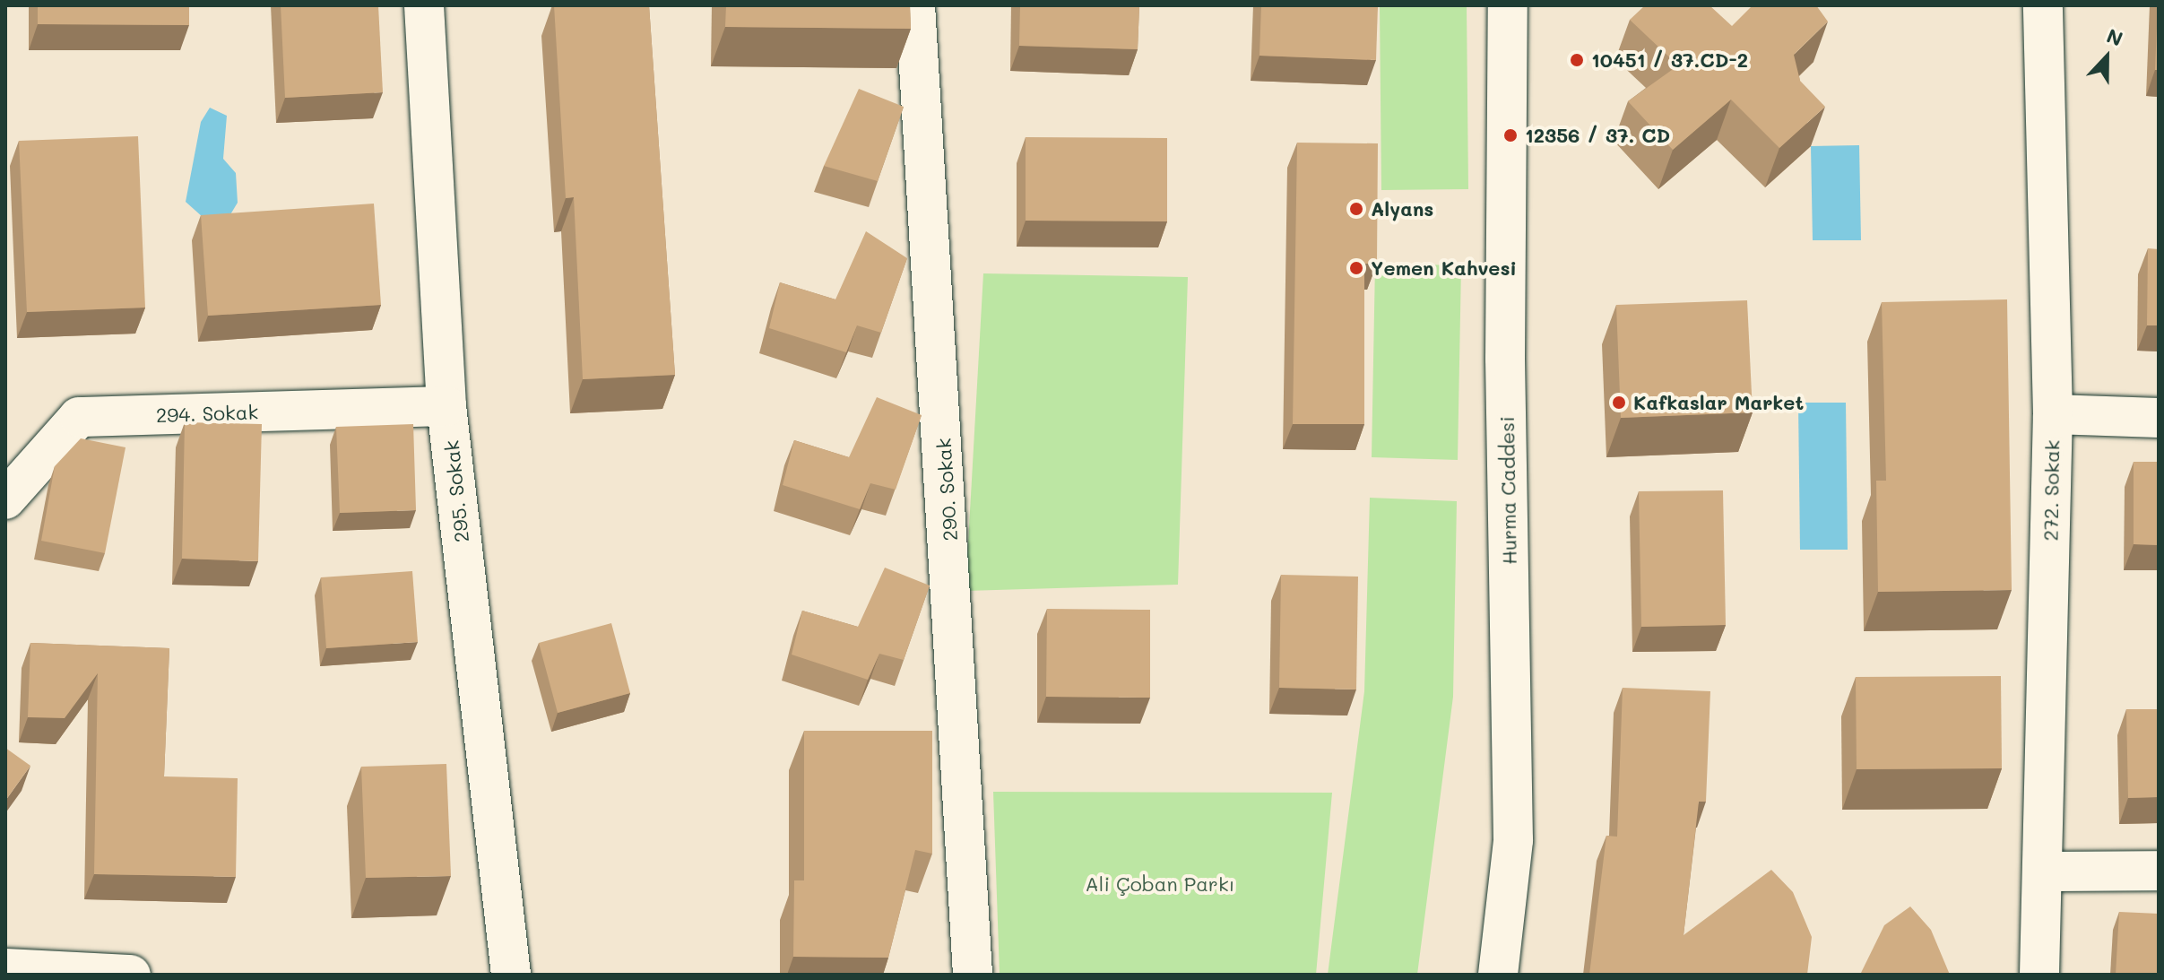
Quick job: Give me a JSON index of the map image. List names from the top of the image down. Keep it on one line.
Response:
{"streets":{"street":["294. Sokak","290. Sokak","Hurma Caddesi","272. Sokak","295. Sokak"]},"crossings":[["294. Sokak","295. Sokak"]],"parks":["Ali Çoban Parkı"],"places":["10451 / 37.CD-2","12356 / 37. CD","Alyans","Yemen Kahvesi","Kafkaslar Market"],"north":"top"}
